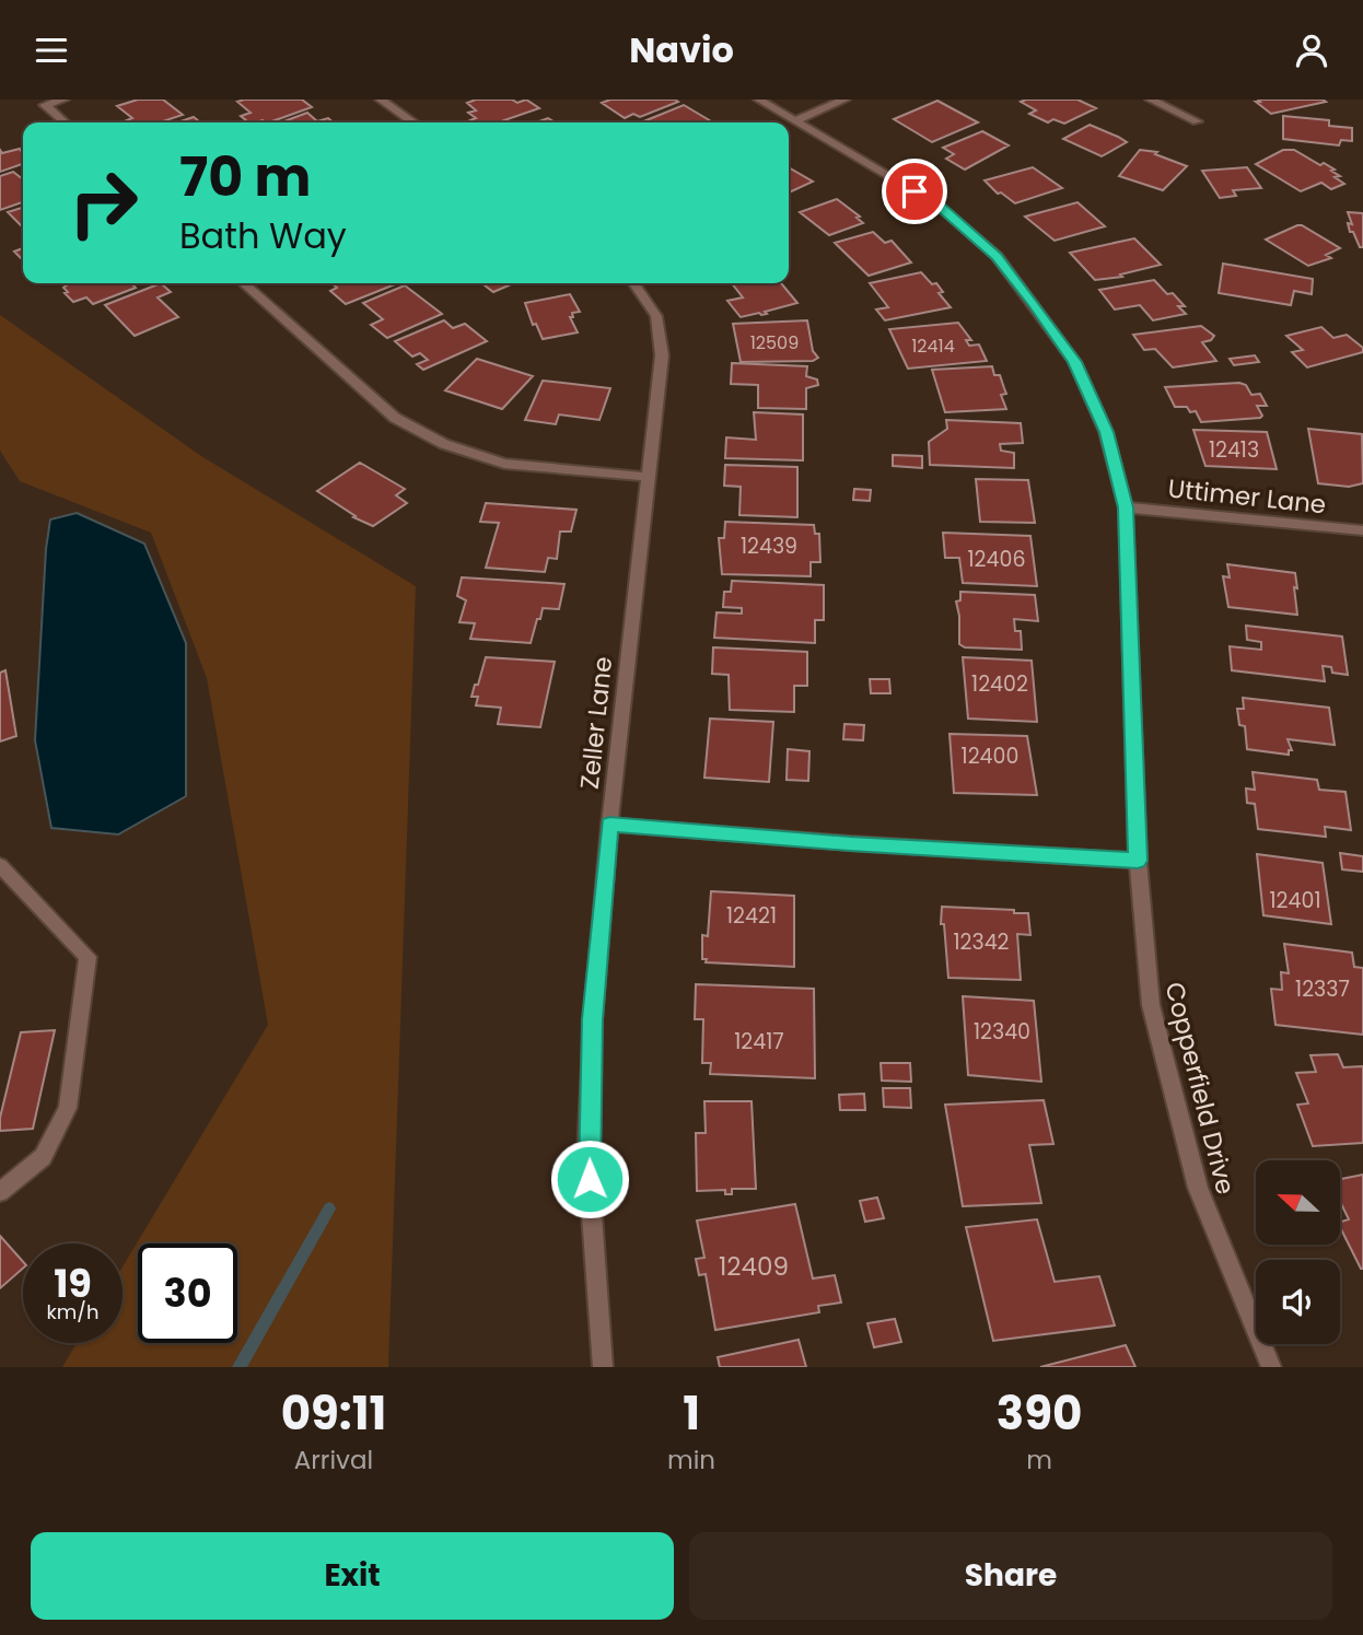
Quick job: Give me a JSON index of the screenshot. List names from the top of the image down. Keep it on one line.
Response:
{"streets":{"street":["Uttimer Lane","Zeller Lane","Copperfield Drive"]},"crossings":[["Uttimer Lane","Copperfield Drive"]],"house_numbers":["12509","12414","12413","12439","12406","12402","12400","12401","12421","12342","12337","12340","12417","12409"],"north":"left","page":{"header":"Navio","turn":["70 m","Bath Way"],"speed":"19 km/h","limit":"30","eta":["09:11","Arrival","1","min","390","m"],"buttons":["Exit","Share"]}}
